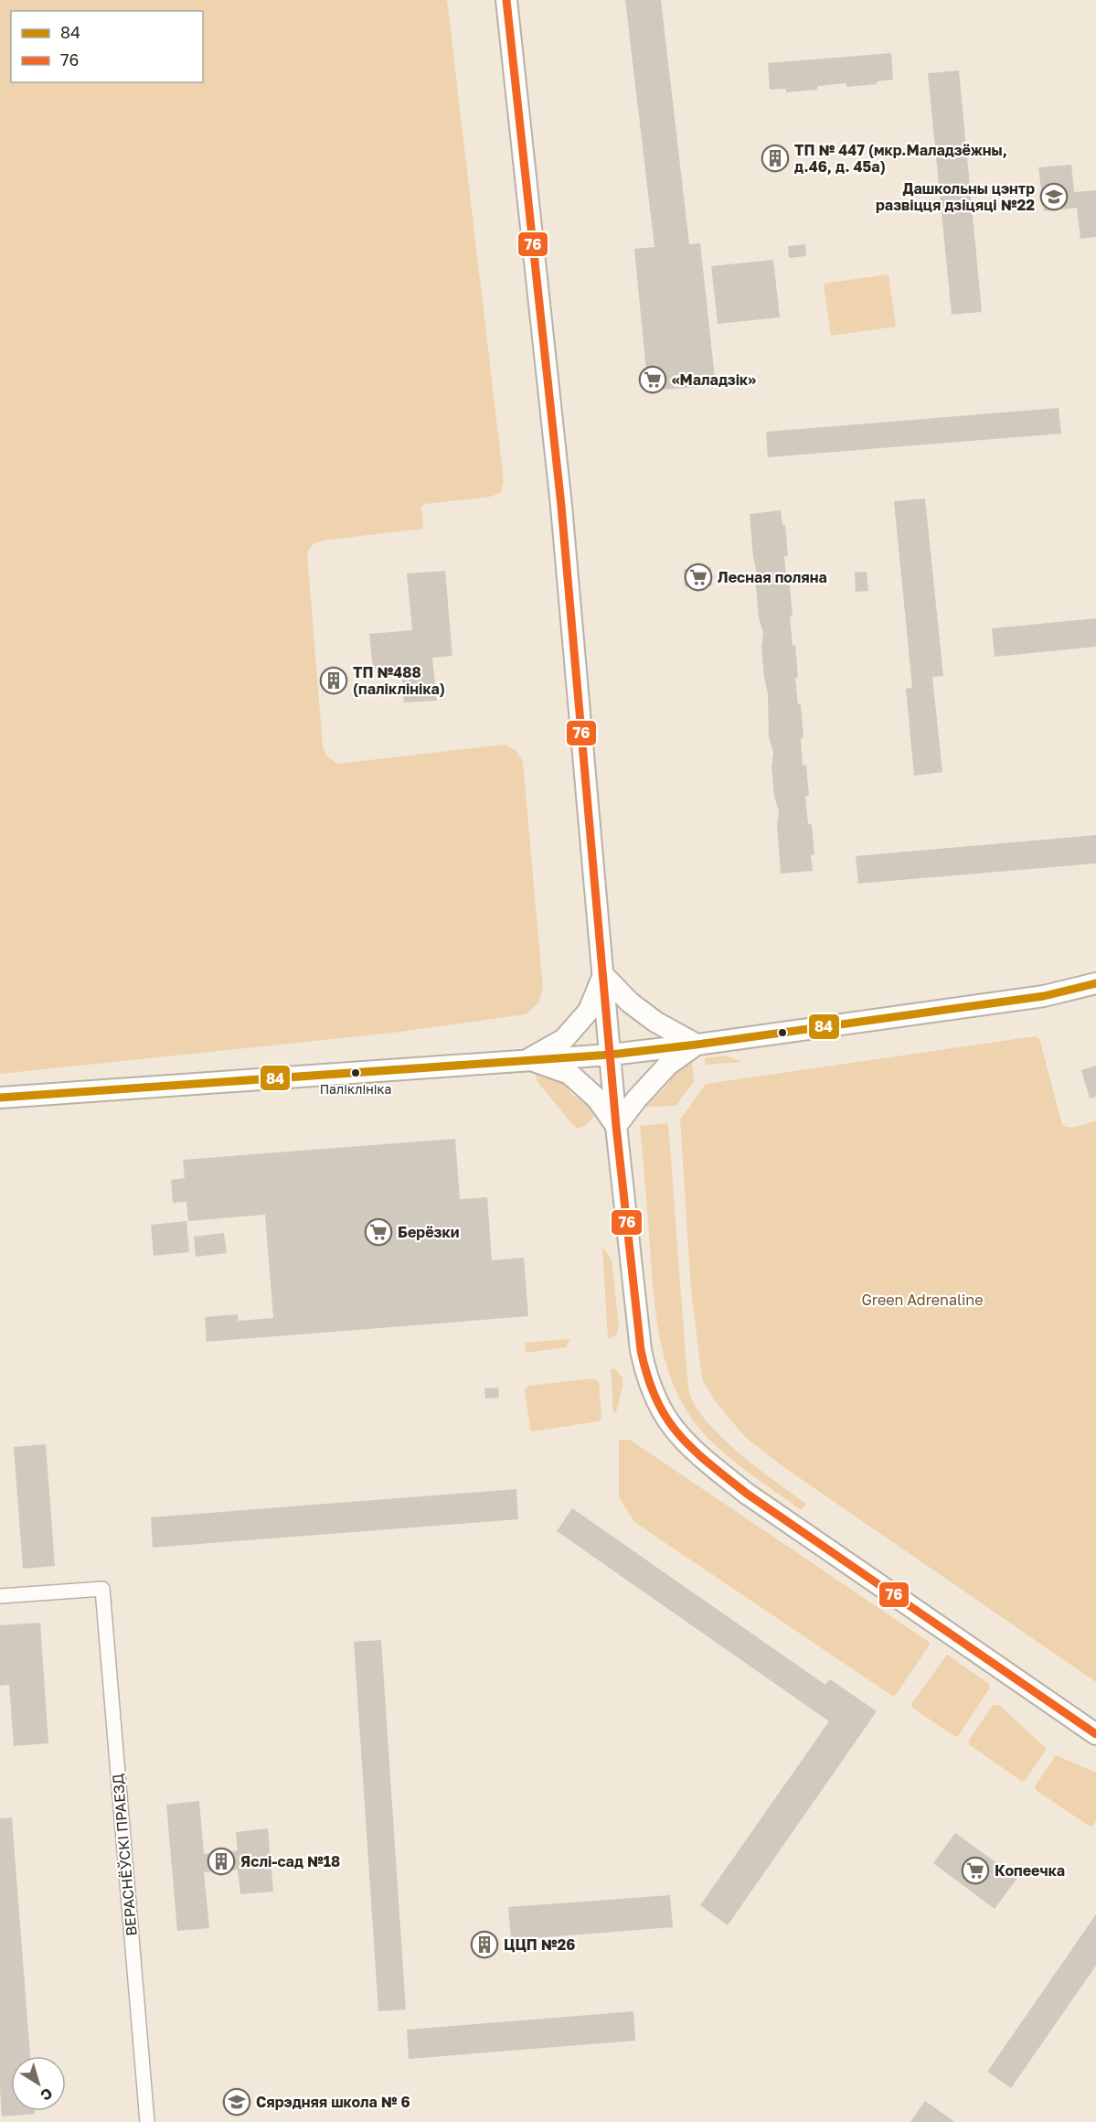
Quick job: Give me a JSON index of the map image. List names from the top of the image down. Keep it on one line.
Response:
{"streets":{"street":["ВЕРАСНЁЎСКІ ПРАЕЗД"]},"parks":["Green Adrenaline"],"places":{"building":["ТП № 447 (мкр.Маладзёжны, д.46, д. 45а)","ТП №488 (паліклініка)","Яслі-сад №18","ЦЦП №26"],"school or university":["Дашкольны цэнтр развіцця дзіцяці №22","Сярэдняя школа № 6"],"supermarket":["«Маладзік»","Лесная поляна","Берёзки","Копеечка"],"other":["Паліклініка"]},"lines":["transit line 76","transit line 84"],"legend":["84","76"],"north":"bottom right"}
